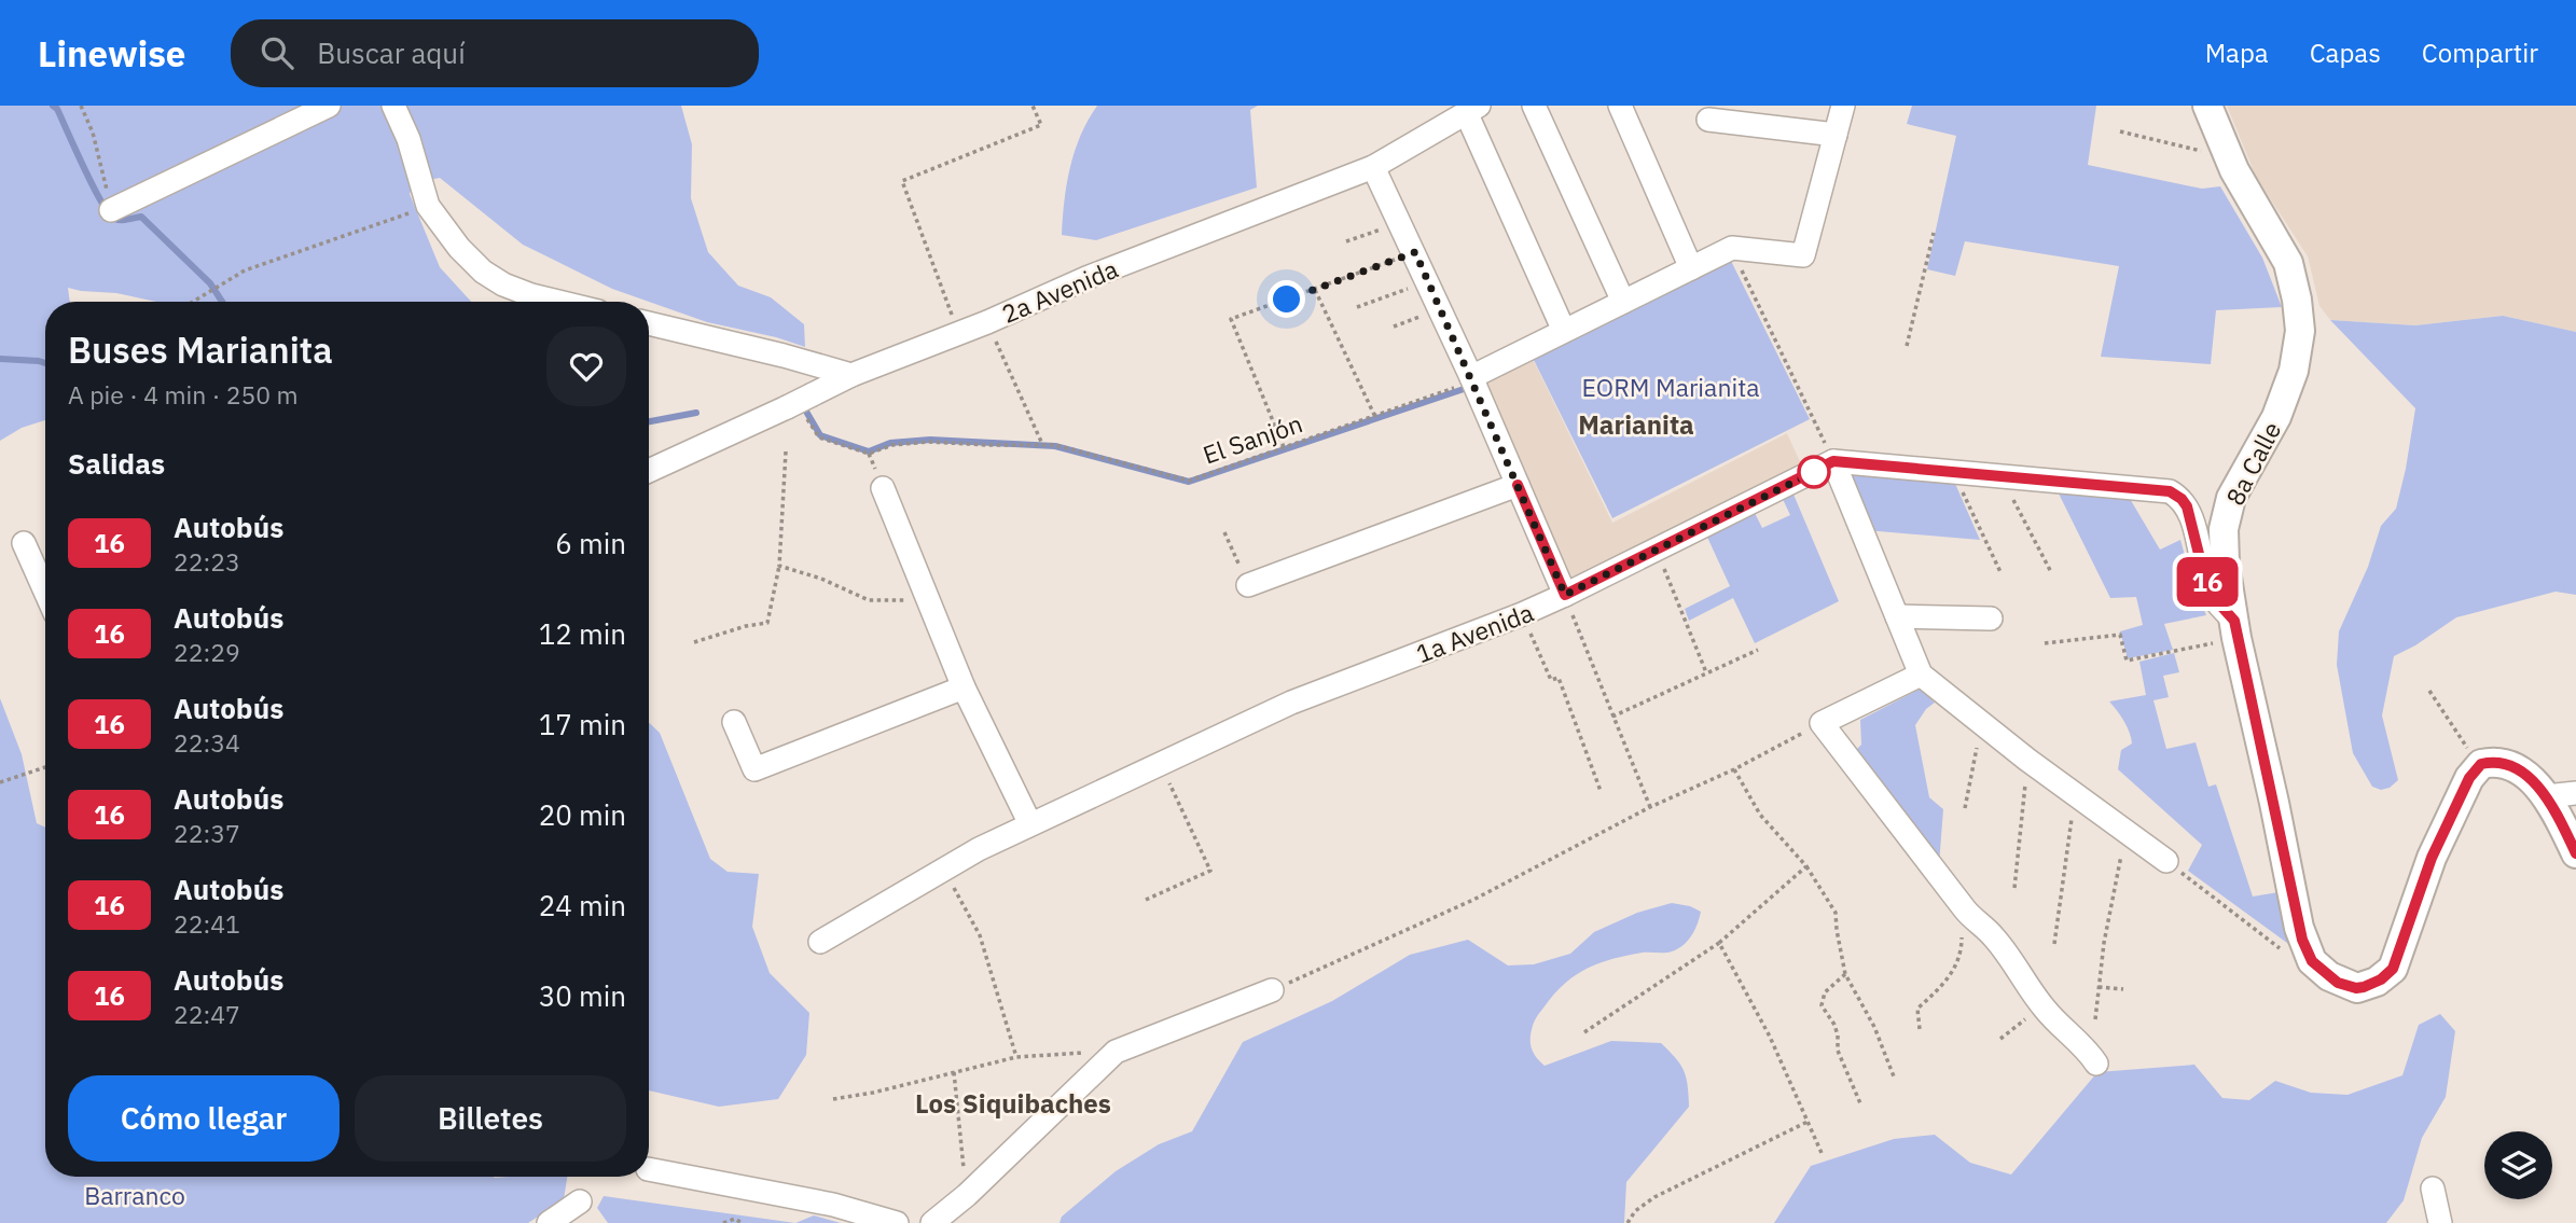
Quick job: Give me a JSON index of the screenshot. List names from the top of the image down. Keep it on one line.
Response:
{"streets":{"main road":["8a Calle"],"street":["2a Avenida","1a Avenida"],"path":["El Sanjón"]},"crossings":[["2a Avenida","El Sanjón"]],"districts":["Marianita","Los Siquibaches"],"parks":["EORM Marianita","Barranco"],"lines":["bus line 16"],"page":{"header":"Linewise","search":"Buscar aquí","nav":["Mapa","Capas","Compartir"],"on_map":"16","heading":[["Buses Marianita","A pie · 4 min · 250 m"],"Salidas"],"list":[{"mark":"16","name":"Autobús","note":"22:23","value":"6 min"},{"mark":"16","name":"Autobús","note":"22:29","value":"12 min"},{"mark":"16","name":"Autobús","note":"22:34","value":"17 min"},{"mark":"16","name":"Autobús","note":"22:37","value":"20 min"},{"mark":"16","name":"Autobús","note":"22:41","value":"24 min"},{"mark":"16","name":"Autobús","note":"22:47","value":"30 min"}],"buttons":["Cómo llegar","Billetes"]}}
